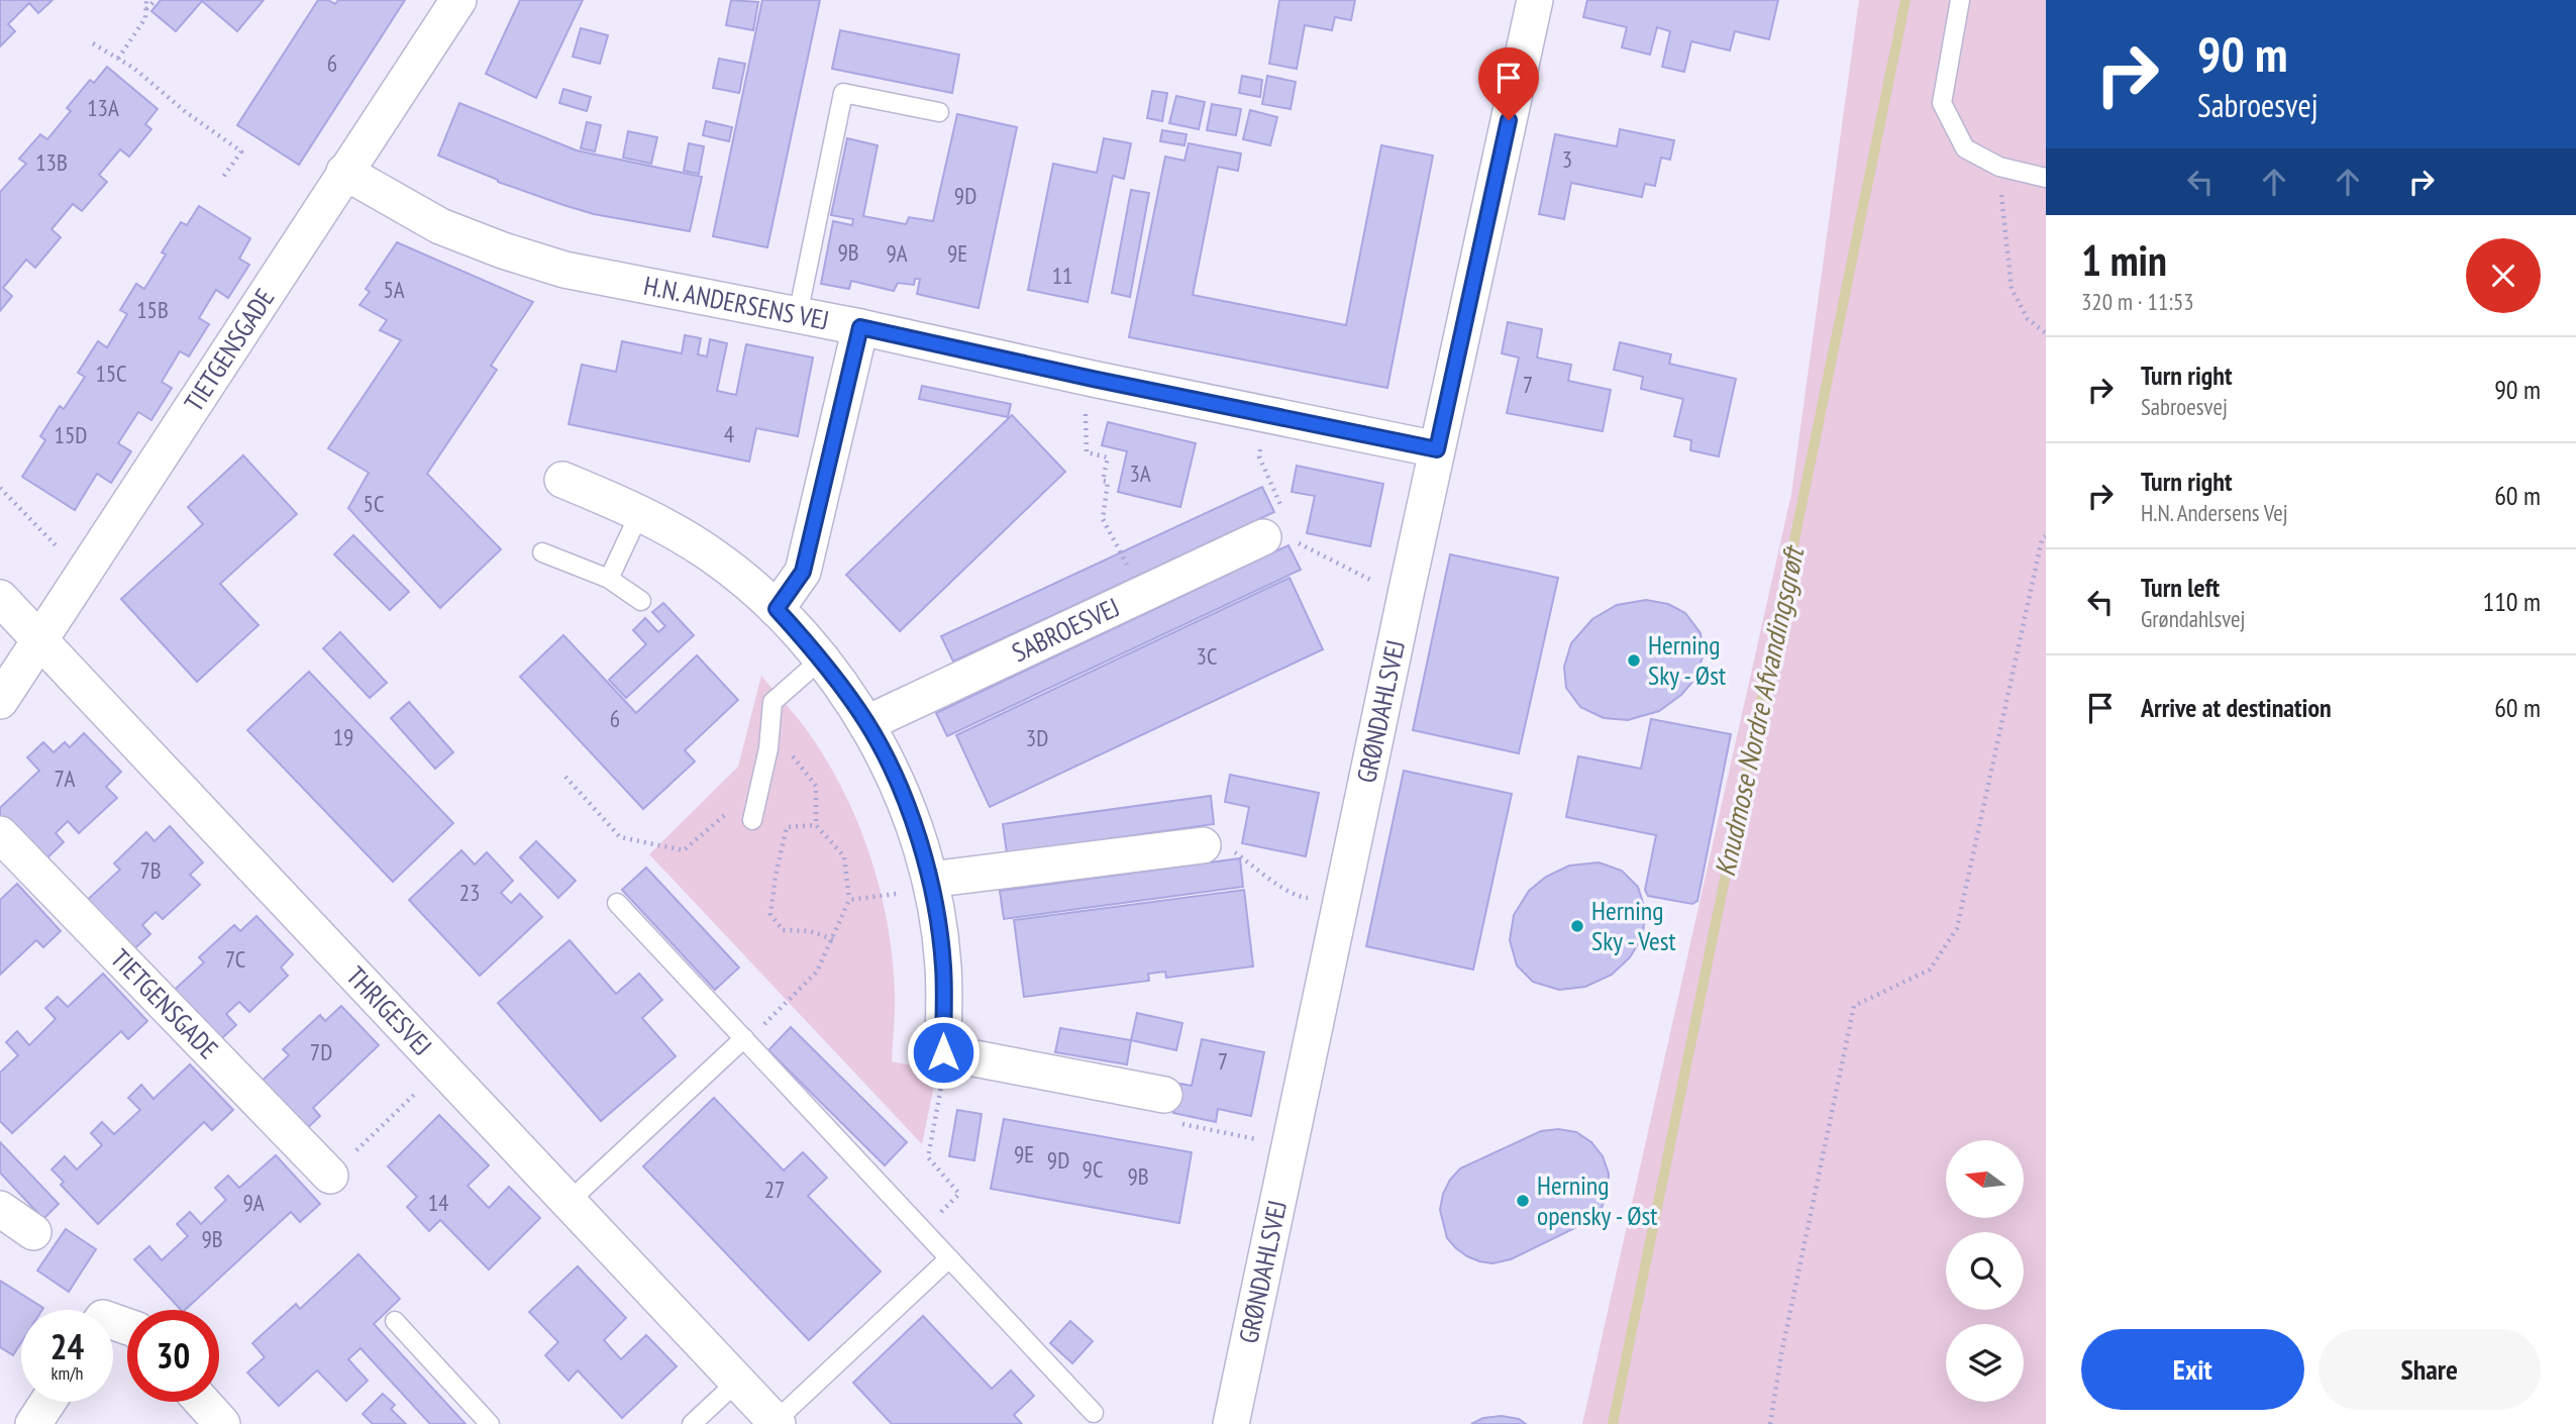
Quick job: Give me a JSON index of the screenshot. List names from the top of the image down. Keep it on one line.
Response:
{"streets":{"street":["H.N. ANDERSENS VEJ","TIETGENSGADE","SABROESVEJ","GRØNDAHLSVEJ","THRIGESVEJ"]},"crossings":[["H.N. ANDERSENS VEJ","TIETGENSGADE"],["H.N. ANDERSENS VEJ","GRØNDAHLSVEJ"],["TIETGENSGADE","THRIGESVEJ"]],"water":["Knudmose Nordre Afvandingsgrøft"],"places":["Herning Sky - Øst","Herning Sky - Vest","Herning opensky - Øst"],"house_numbers":["6","13A","3","13B","9D","9B","9A","9E","11","5A","15B","15C","7","4","15D","3A","5C","3C","6","19","3D","7A","7B","23","7C","7D","7","9E","9D","9C","9B","27","9A","14","9B"],"north":"left","page":{"turn":["90 m","Sabroesvej"],"heading":["1 min","320 m · 11:53"],"list":[{"name":"Turn right","note":"Sabroesvej","value":"90 m"},{"name":"Turn right","note":"H.N. Andersens Vej","value":"60 m"},{"name":"Turn left","note":"Grøndahlsvej","value":"110 m"},{"name":"Arrive at destination","value":"60 m"}],"speed":"24 km/h","limit":"30","buttons":["Exit","Share"]}}
